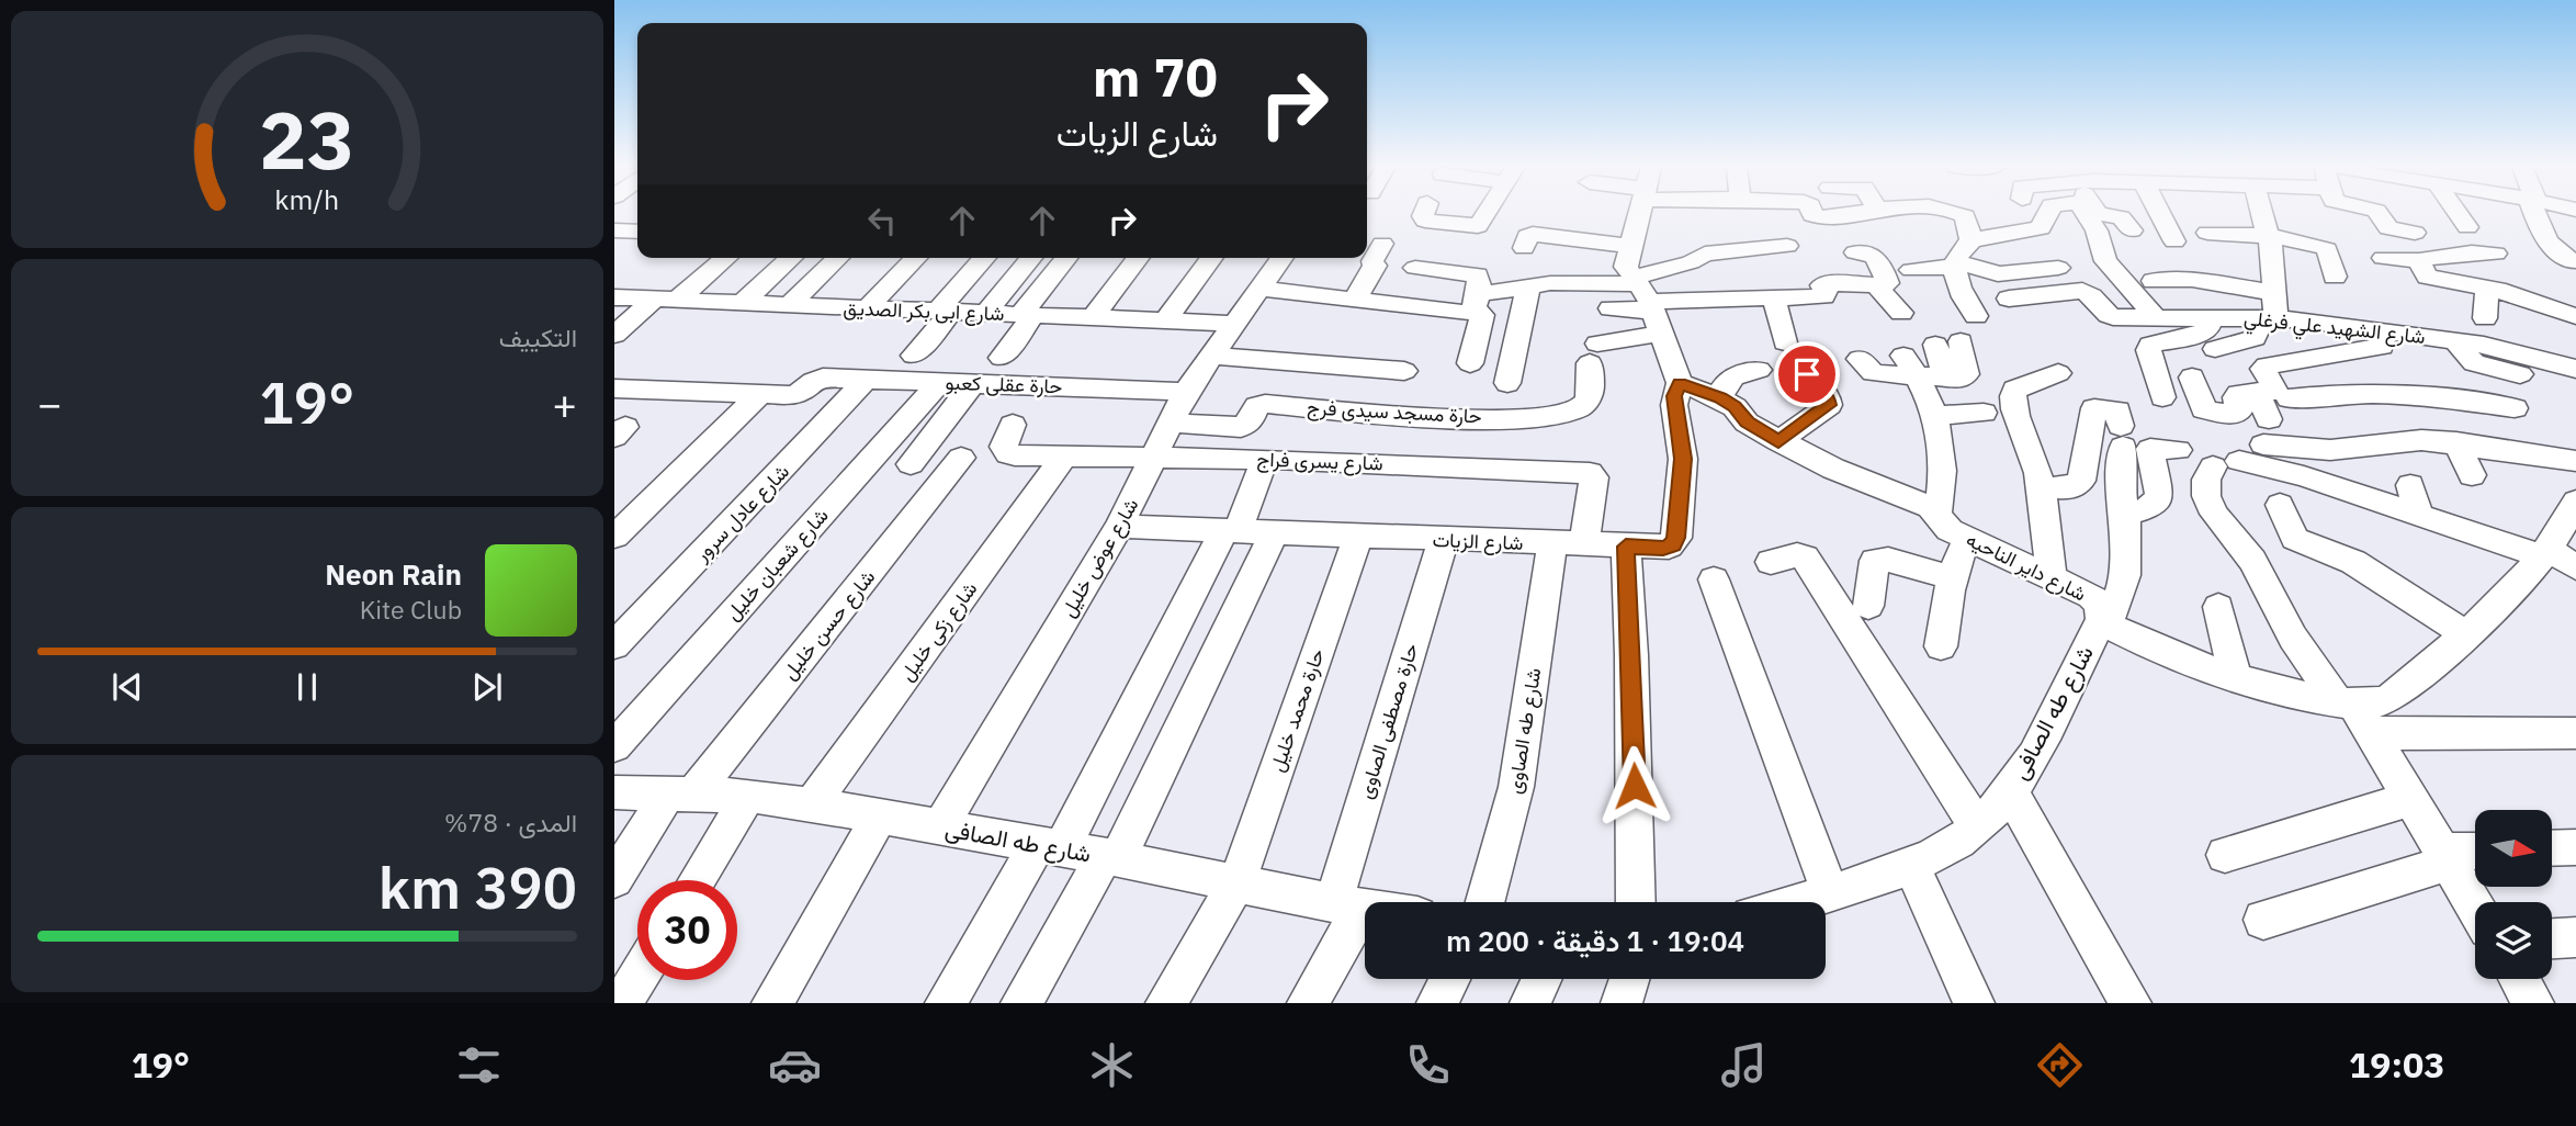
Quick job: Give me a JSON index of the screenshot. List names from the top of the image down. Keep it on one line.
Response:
{"streets":{"street":["شارع ابى بكر الصديق","شارع الشهيد علي فرغلي","حارة عقلى كعبو","حارة مسجد سيدى فرج","شارع يسرى فراج","شارع عادل سرور","شارع الزيات","شارع عوض خليل","شارع شعبان خليل","شارع داير الناحيه","شارع حسن خليل","شارع زكى خليل","حارة محمد خليل","شارع طه الصافى","حارة مصطفى الصاوى","شارع طه الصاوى"]},"crossings":[["شارع ابى بكر الصديق","شارع عوض خليل"],["حارة عقلى كعبو","شارع عادل سرور"],["حارة عقلى كعبو","شارع عوض خليل"],["حارة عقلى كعبو","شارع شعبان خليل"],["حارة مسجد سيدى فرج","شارع عوض خليل"],["شارع يسرى فراج","شارع الزيات"],["شارع يسرى فراج","شارع عوض خليل"],["شارع يسرى فراج","شارع زكى خليل"],["شارع يسرى فراج","شارع طه الصاوى"],["شارع الزيات","شارع عوض خليل"],["شارع الزيات","شارع داير الناحيه"],["شارع الزيات","حارة محمد خليل"],["شارع الزيات","حارة مصطفى الصاوى"],["شارع الزيات","شارع طه الصاوى"],["شارع عوض خليل","شارع طه الصافى"],["شارع داير الناحيه","شارع طه الصافى"],["شارع حسن خليل","شارع طه الصافى"],["شارع زكى خليل","شارع طه الصافى"],["حارة محمد خليل","شارع طه الصافى"],["شارع طه الصافى","حارة مصطفى الصاوى"]],"north":"right","page":{"turn":["70 m","شارع الزيات"],"tile":["التكييف",["المدى · 78%","390 km"]],"heat":["−","19°","+"],"song":["Neon Rain","Kite Club"],"limit":"30","trip":"19:04 · 1 دقيقة · 200 m","tabs":["19:03","19°"],"gauge":["23","km/h"]}}
